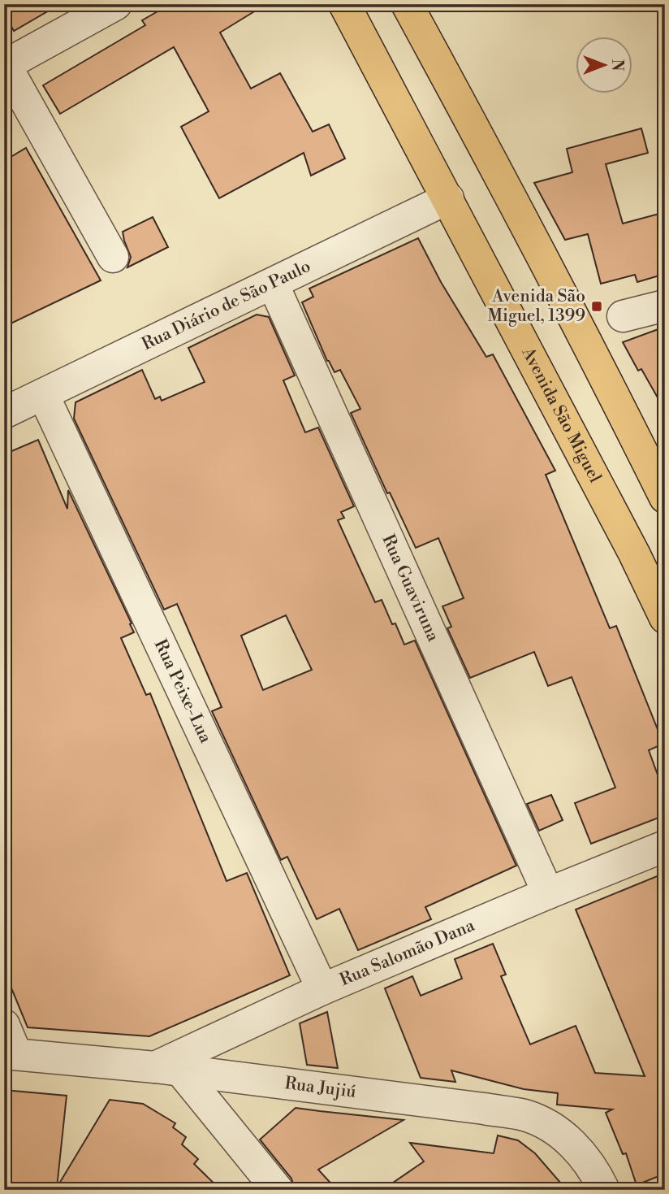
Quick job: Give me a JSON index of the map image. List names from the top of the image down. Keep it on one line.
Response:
{"streets":{"main road":["Avenida São Miguel"],"street":["Rua Diário de São Paulo","Rua Guaviruna","Rua Peixe-Lua","Rua Salomão Dana","Rua Jujiú"]},"crossings":[["Rua Diário de São Paulo","Avenida São Miguel"],["Rua Diário de São Paulo","Rua Guaviruna"],["Rua Diário de São Paulo","Rua Peixe-Lua"],["Rua Guaviruna","Rua Salomão Dana"],["Rua Peixe-Lua","Rua Salomão Dana"],["Rua Salomão Dana","Rua Jujiú"]],"places":{"transit":["Avenida São Miguel, 1399"]},"north":"right"}
